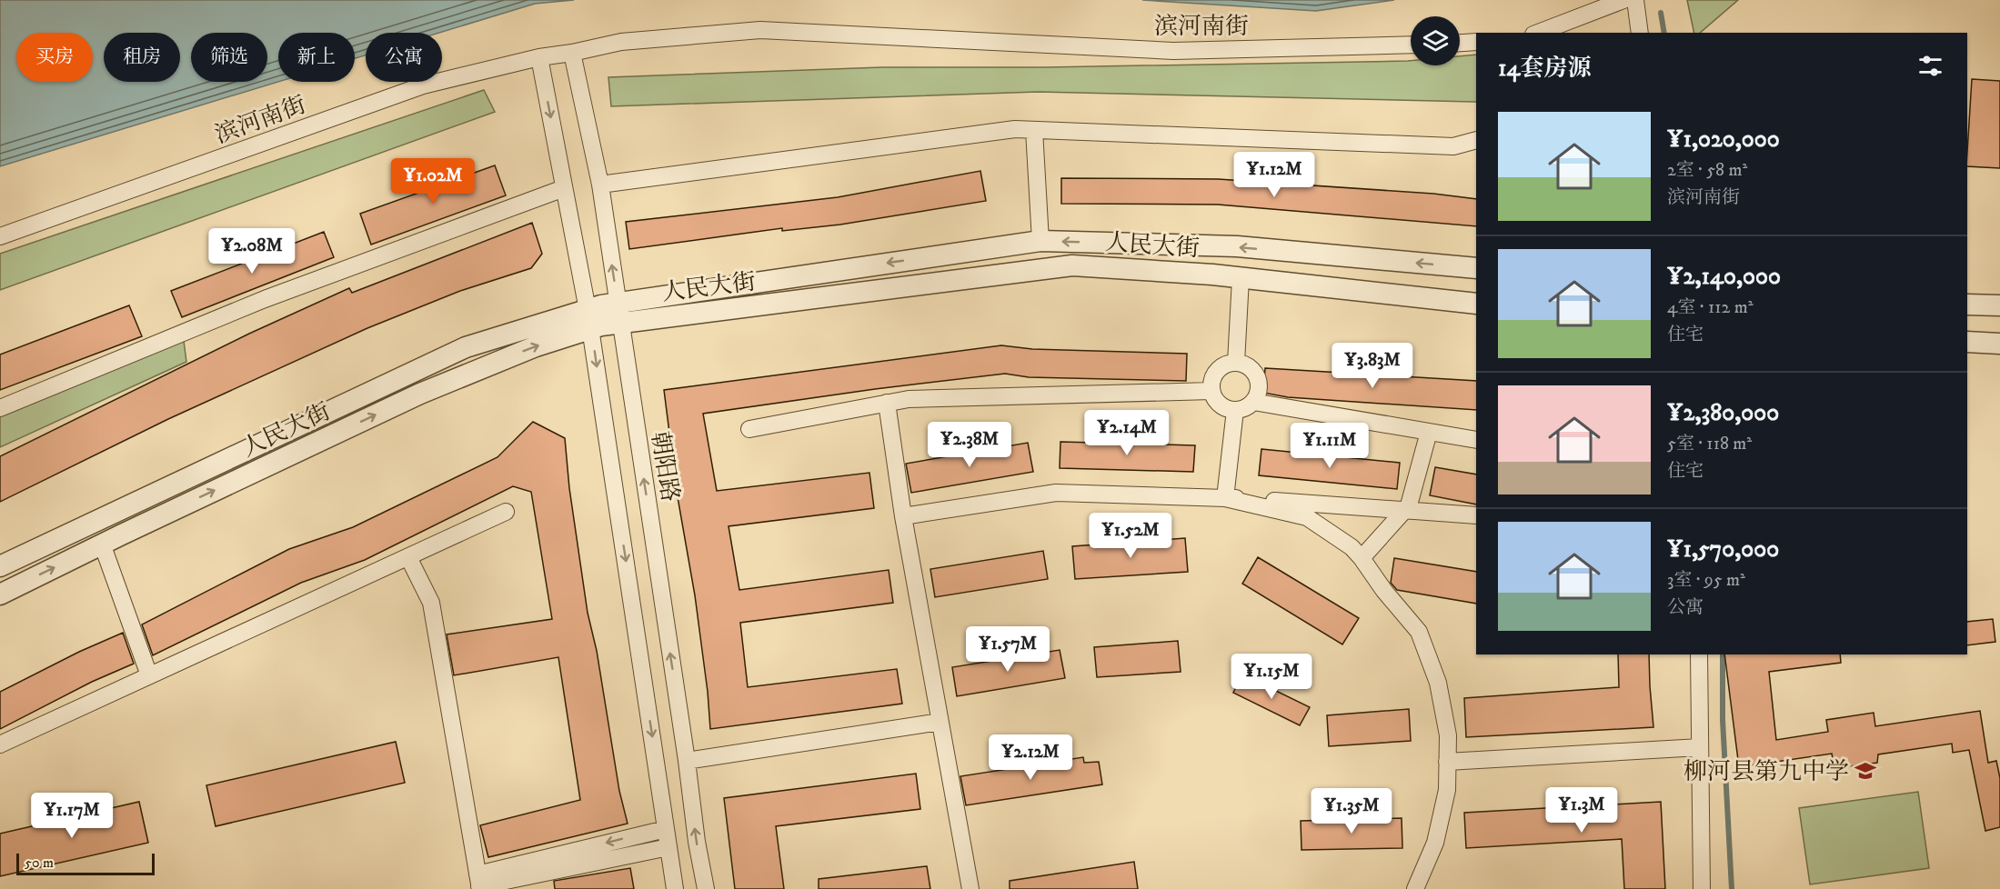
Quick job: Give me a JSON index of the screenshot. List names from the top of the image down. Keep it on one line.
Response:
{"streets":{"street":["滨河南街","人民大街","朝阳路"]},"crossings":[["滨河南街","朝阳路"],["人民大街","朝阳路"]],"places":{"school or university":["柳河县第九中学"]},"scale_bar":"50 m","page":{"chip":["买房","租房","筛选","新上","公寓"],"heading":"14套房源","list":[{"name":"¥1,020,000","note":"2室 · 58 m² · 滨河南街"},{"name":"¥2,140,000","note":"4室 · 112 m² · 住宅"},{"name":"¥2,380,000","note":"5室 · 118 m² · 住宅"},{"name":"¥1,570,000","note":"3室 · 95 m² · 公寓"}],"price":["¥1.12M","¥1.02M","¥2.08M","¥3.83M","¥2.14M","¥2.38M","¥1.11M","¥1.52M","¥1.57M","¥1.15M","¥2.12M","¥1.3M","¥1.35M","¥1.17M"],"scale":"50 m"}}
